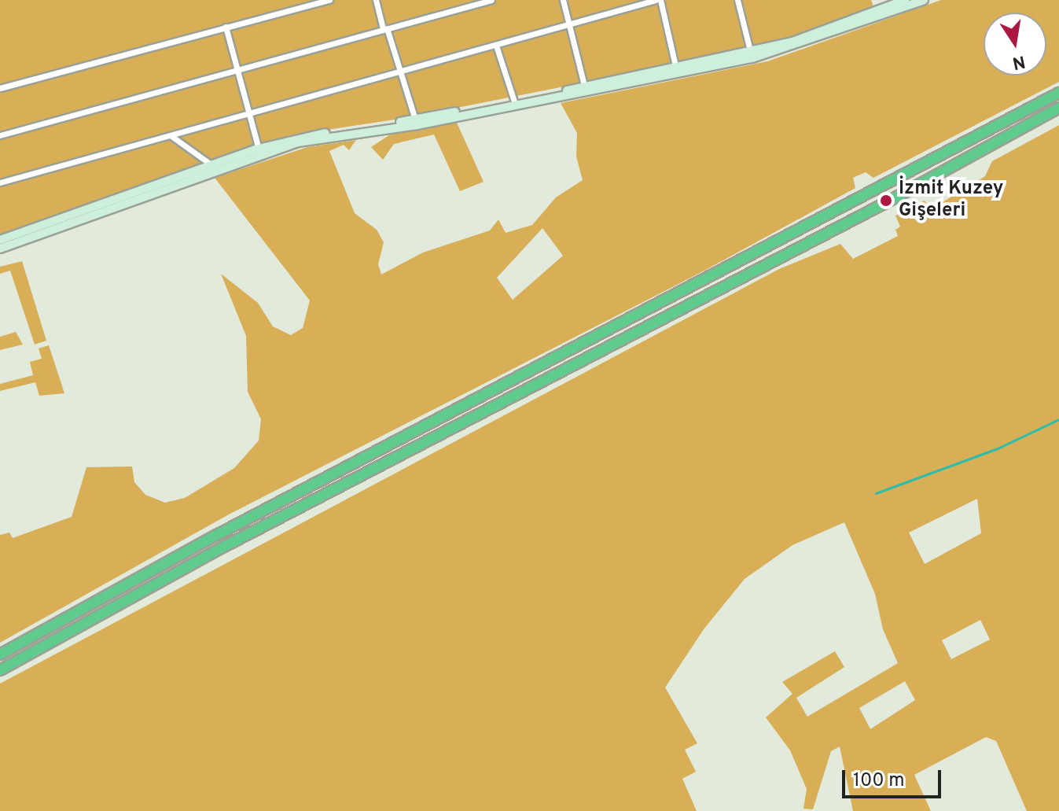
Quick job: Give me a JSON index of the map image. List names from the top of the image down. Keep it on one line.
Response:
{"places":["İzmit Kuzey Gişeleri"],"scale_bar":"100 m","north":"bottom"}
